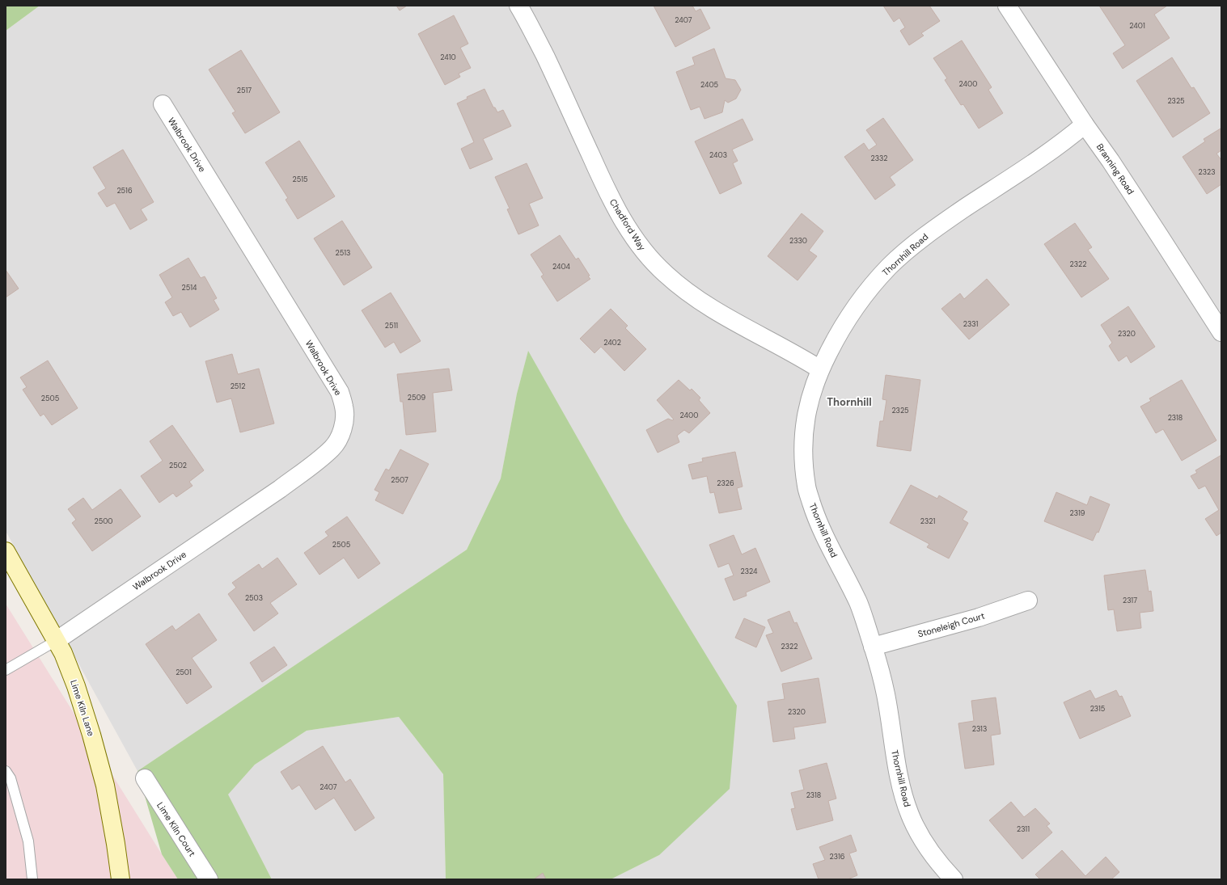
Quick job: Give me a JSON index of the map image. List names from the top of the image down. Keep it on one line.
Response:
{"streets":{"main road":["Lime Kiln Lane"],"street":["Walbrook Drive","Branning Road","Chadford Way","Thornhill Road","Stoneleigh Court","Lime Kiln Court"]},"crossings":[["Walbrook Drive","Lime Kiln Lane"],["Branning Road","Thornhill Road"],["Chadford Way","Thornhill Road"],["Thornhill Road","Stoneleigh Court"]],"districts":["Thornhill"],"house_numbers":["2407","2401","2410","2400","2405","2517","2325","2403","2332","2323","2515","2516","2330","2513","2322","2404","2514","2331","2511","2320","2402","2512","2509","2505","2325","2400","2318","2502","2507","2326","2319","2500","2321","2505","2324","2503","2317","2322","2501","2315","2320","2313","2407","2318","2311","2316"]}
